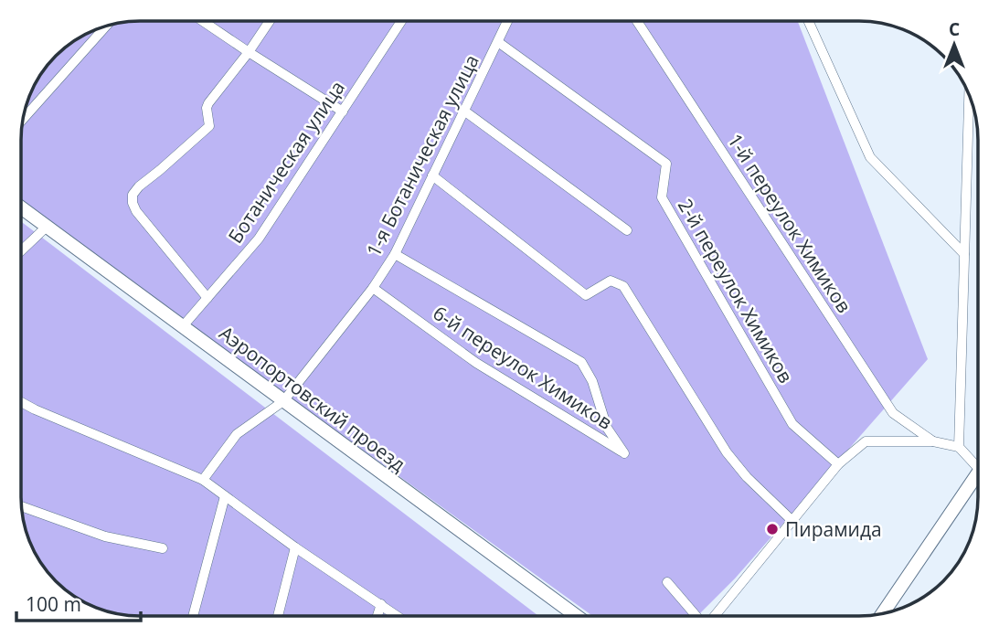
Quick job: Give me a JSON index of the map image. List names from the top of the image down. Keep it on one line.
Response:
{"streets":{"main road":["Аэропортовский проезд"],"street":["1-я Ботаническая улица","Ботаническая улица","1-й переулок Химиков","2-й переулок Химиков","6-й переулок Химиков"]},"crossings":[["1-я Ботаническая улица","2-й переулок Химиков"],["1-я Ботаническая улица","6-й переулок Химиков"],["1-я Ботаническая улица","Аэропортовский проезд"],["Ботаническая улица","Аэропортовский проезд"]],"places":["Пирамида"],"scale_bar":"100 m","north":"top"}
